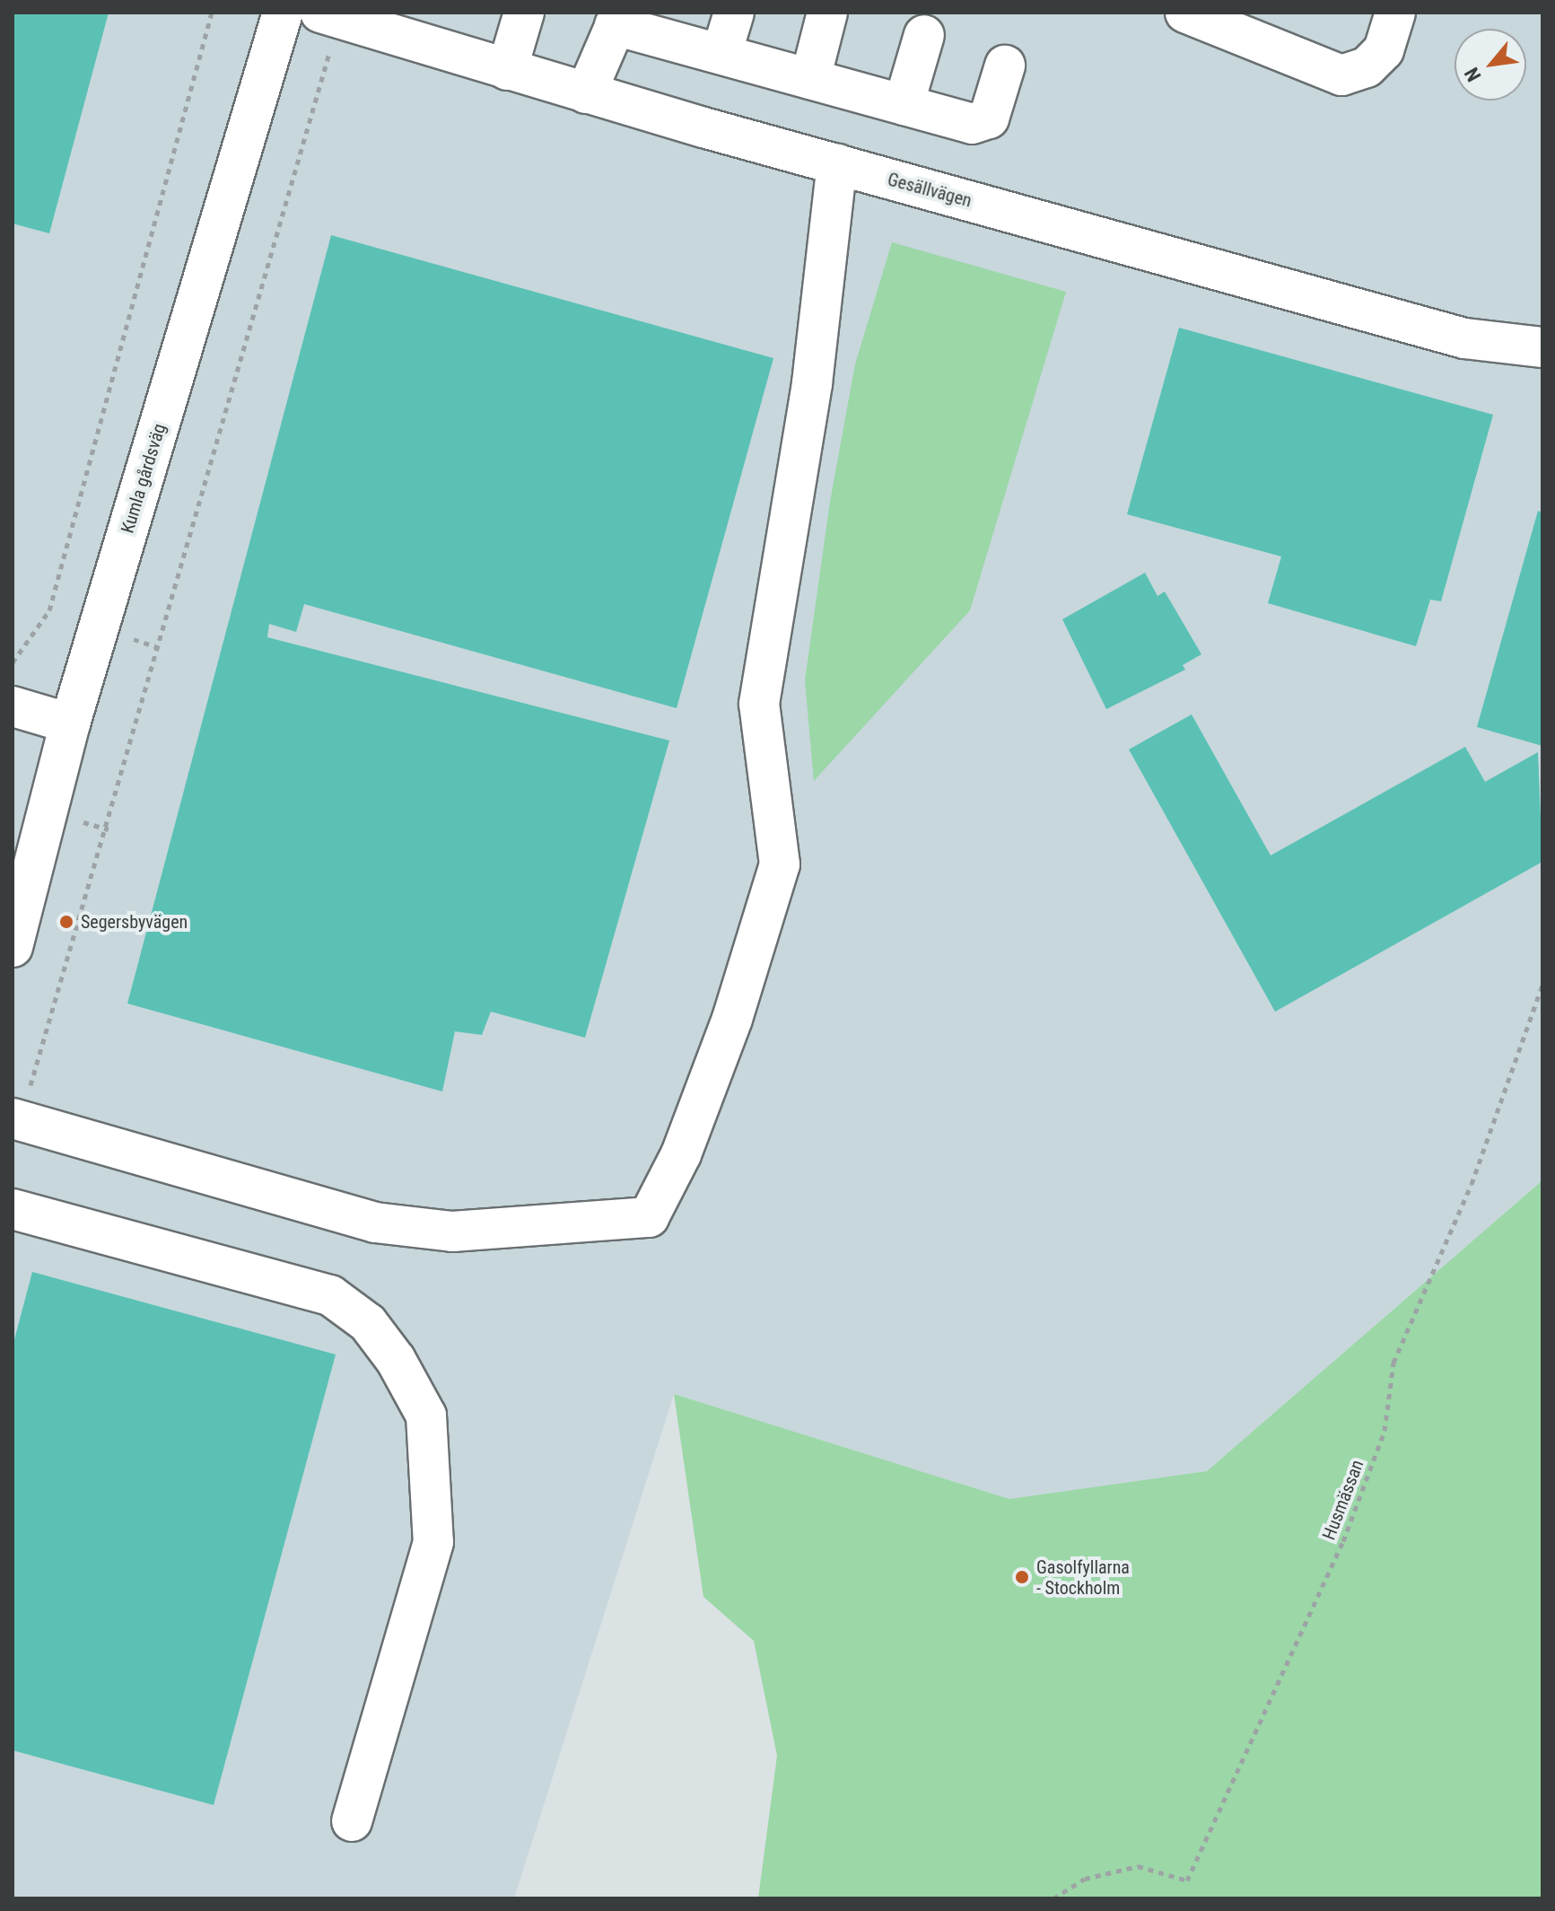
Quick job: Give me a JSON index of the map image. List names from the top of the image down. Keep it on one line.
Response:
{"streets":{"street":["Gesällvägen","Kumla gårdsväg"],"path":["Husmässan"]},"places":["Segersbyvägen","Gasolfyllarna - Stockholm"],"north":"bottom left"}
